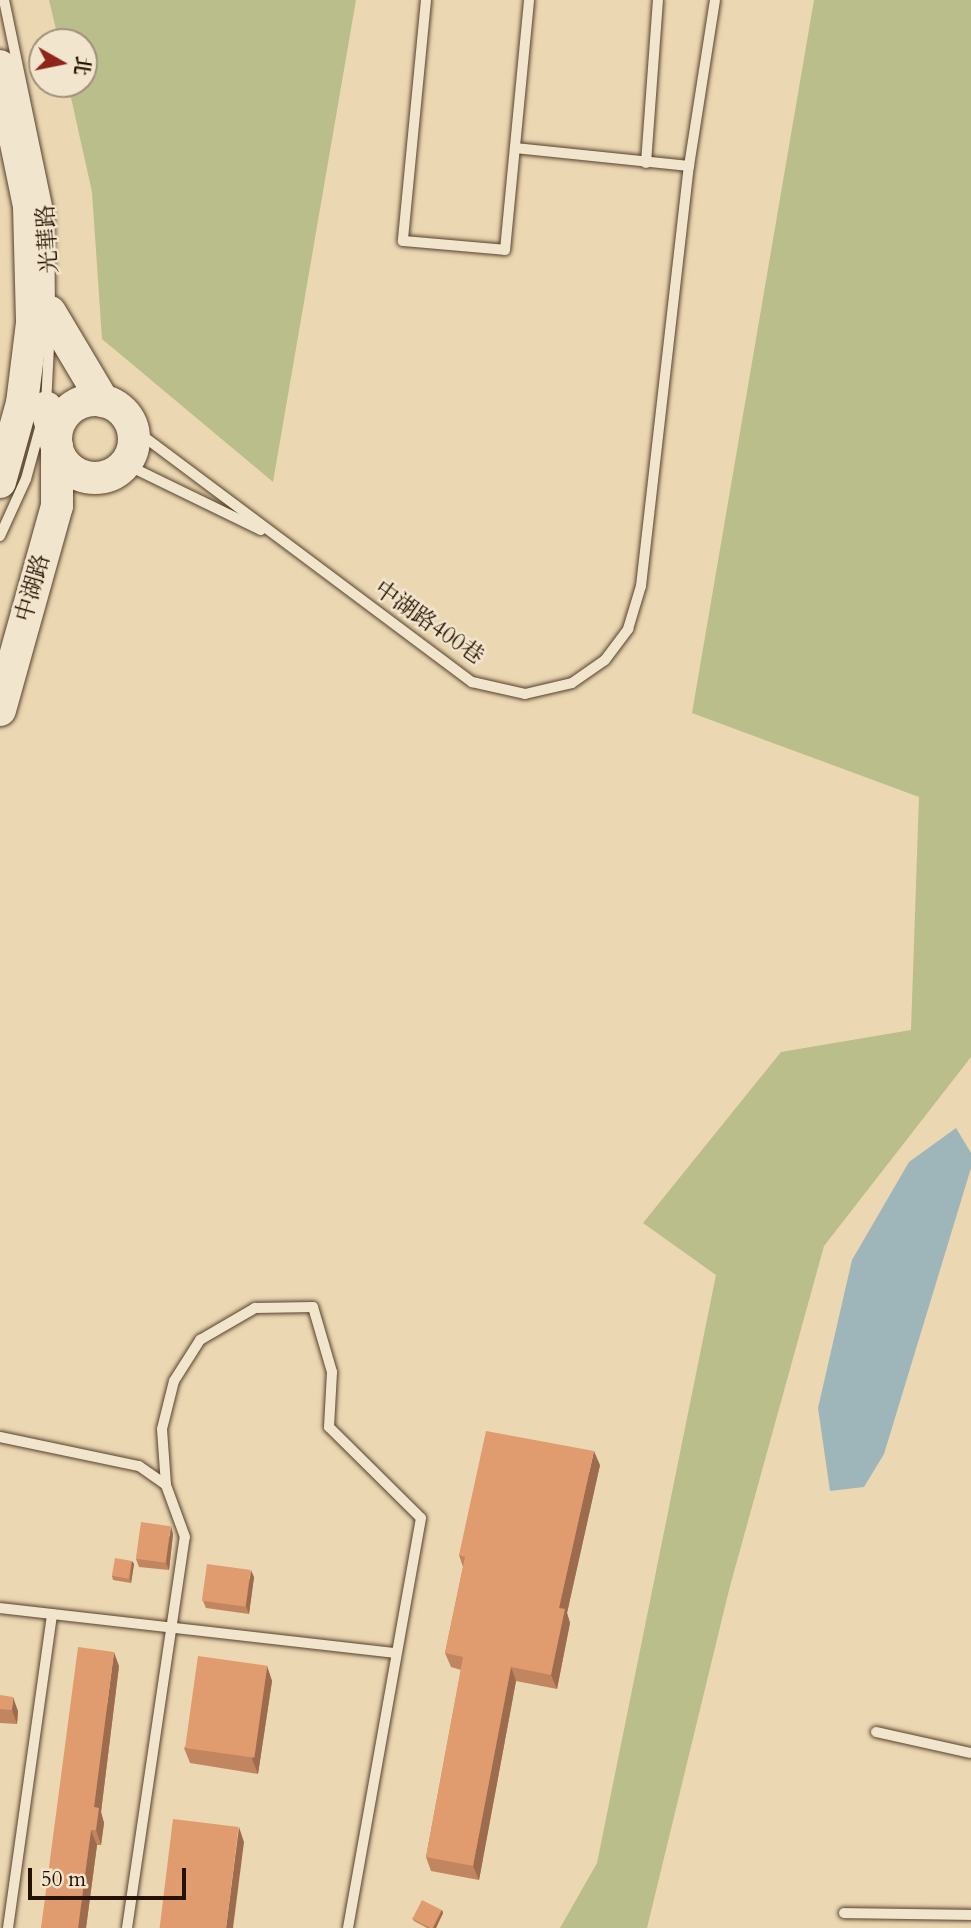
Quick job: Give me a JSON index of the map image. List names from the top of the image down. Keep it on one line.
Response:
{"streets":{"street":["光華路","中湖路"],"lane":["中湖路400巷"]},"crossings":[["中湖路","中湖路400巷"]],"scale_bar":"50 m","north":"right"}
